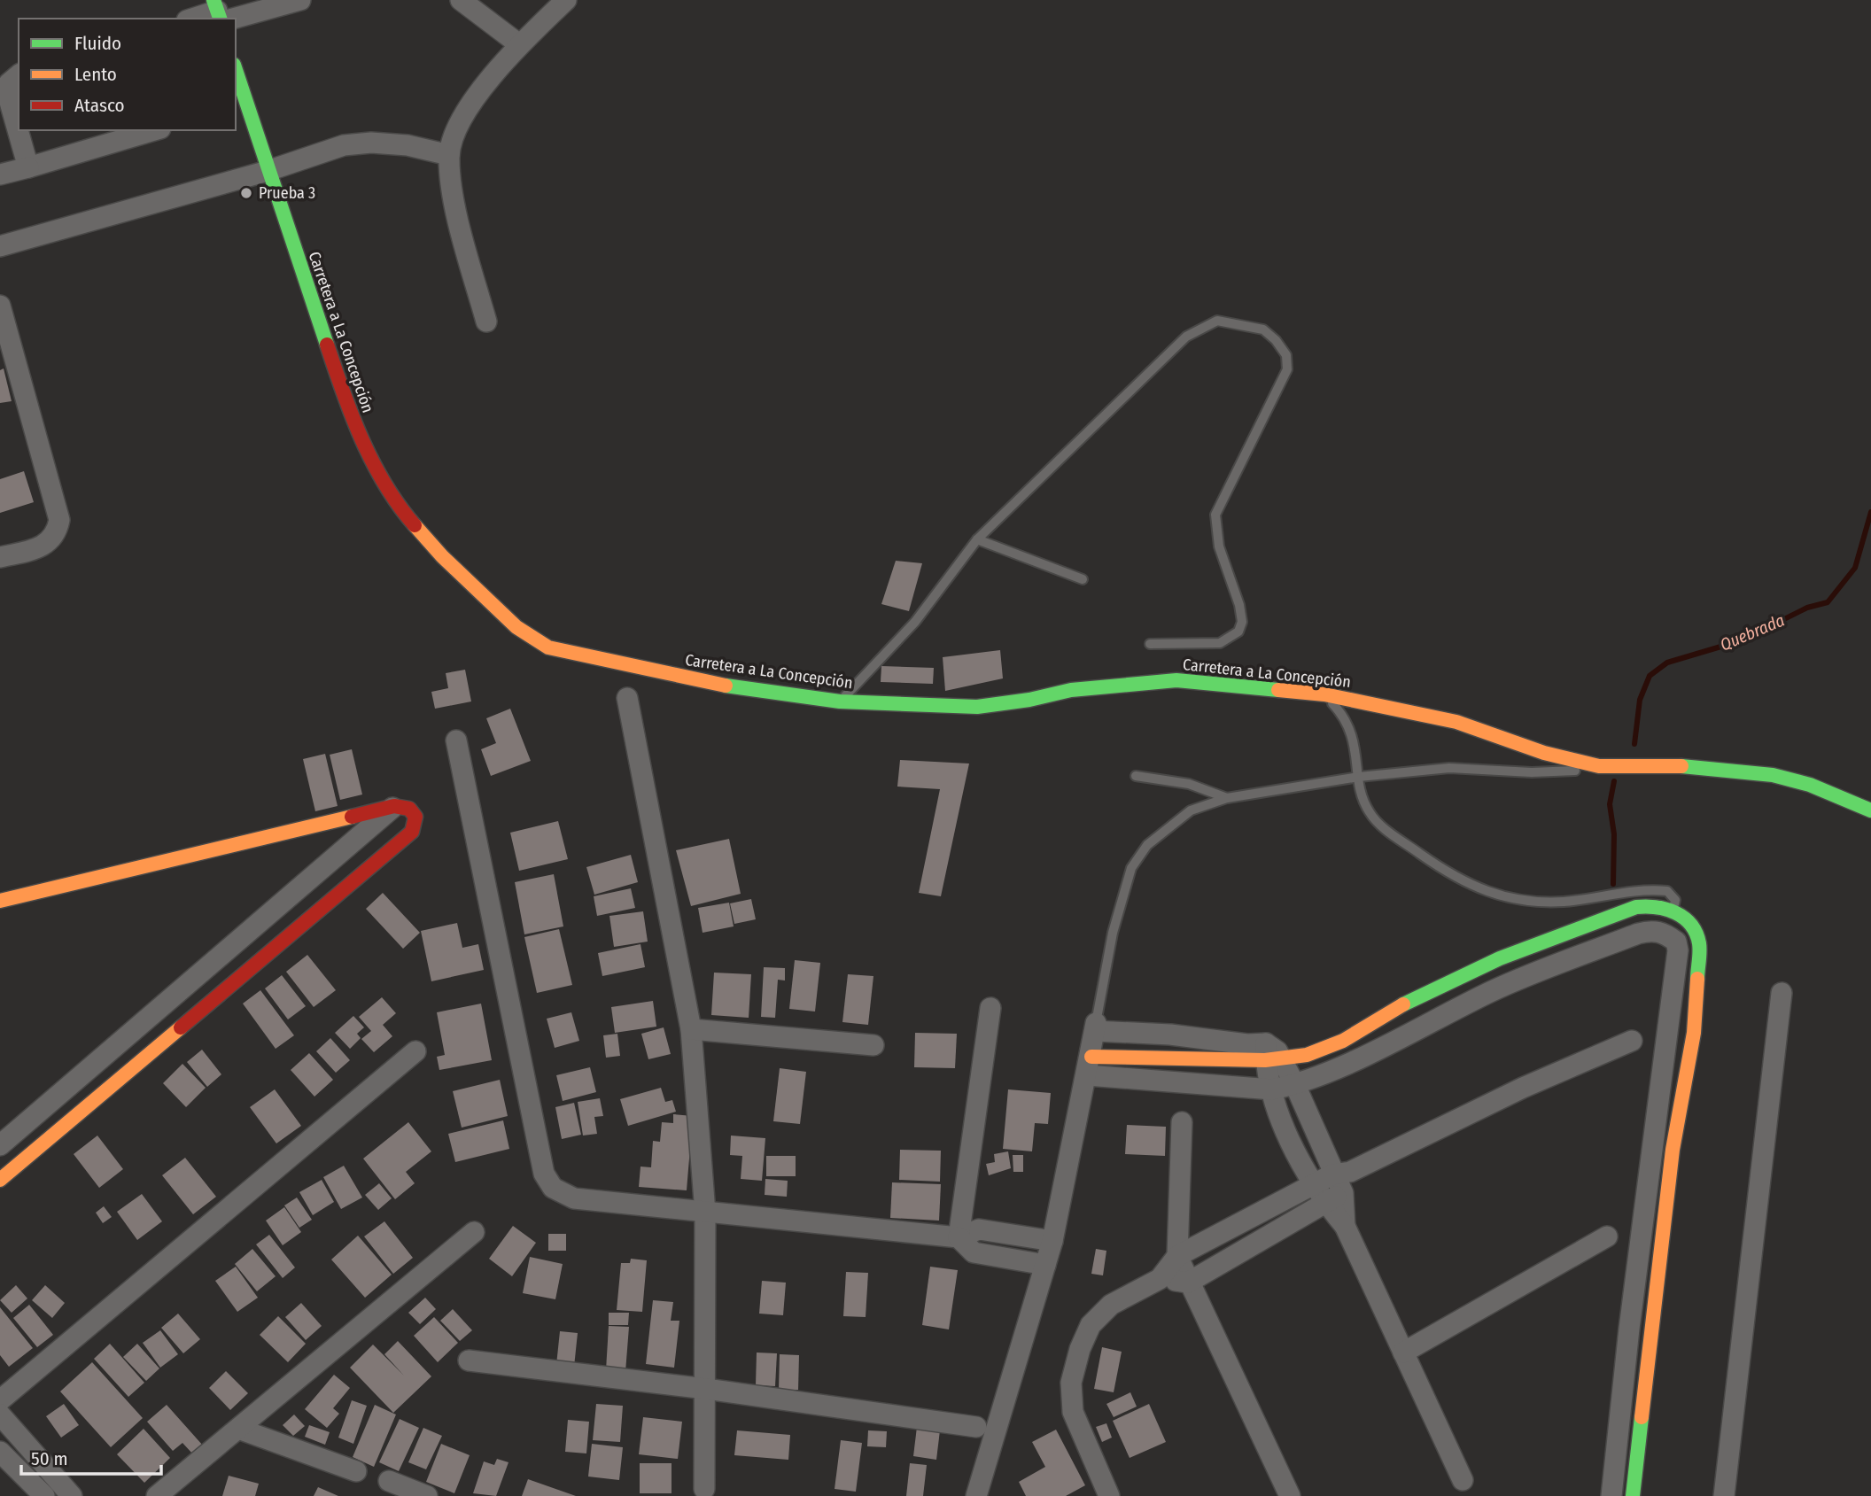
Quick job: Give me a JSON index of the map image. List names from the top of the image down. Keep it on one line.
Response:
{"streets":{"street":["Carretera a La Concepción"]},"water":["Quebrada"],"places":["Prueba 3"],"legend":["Fluido","Lento","Atasco"],"scale_bar":"50 m"}
